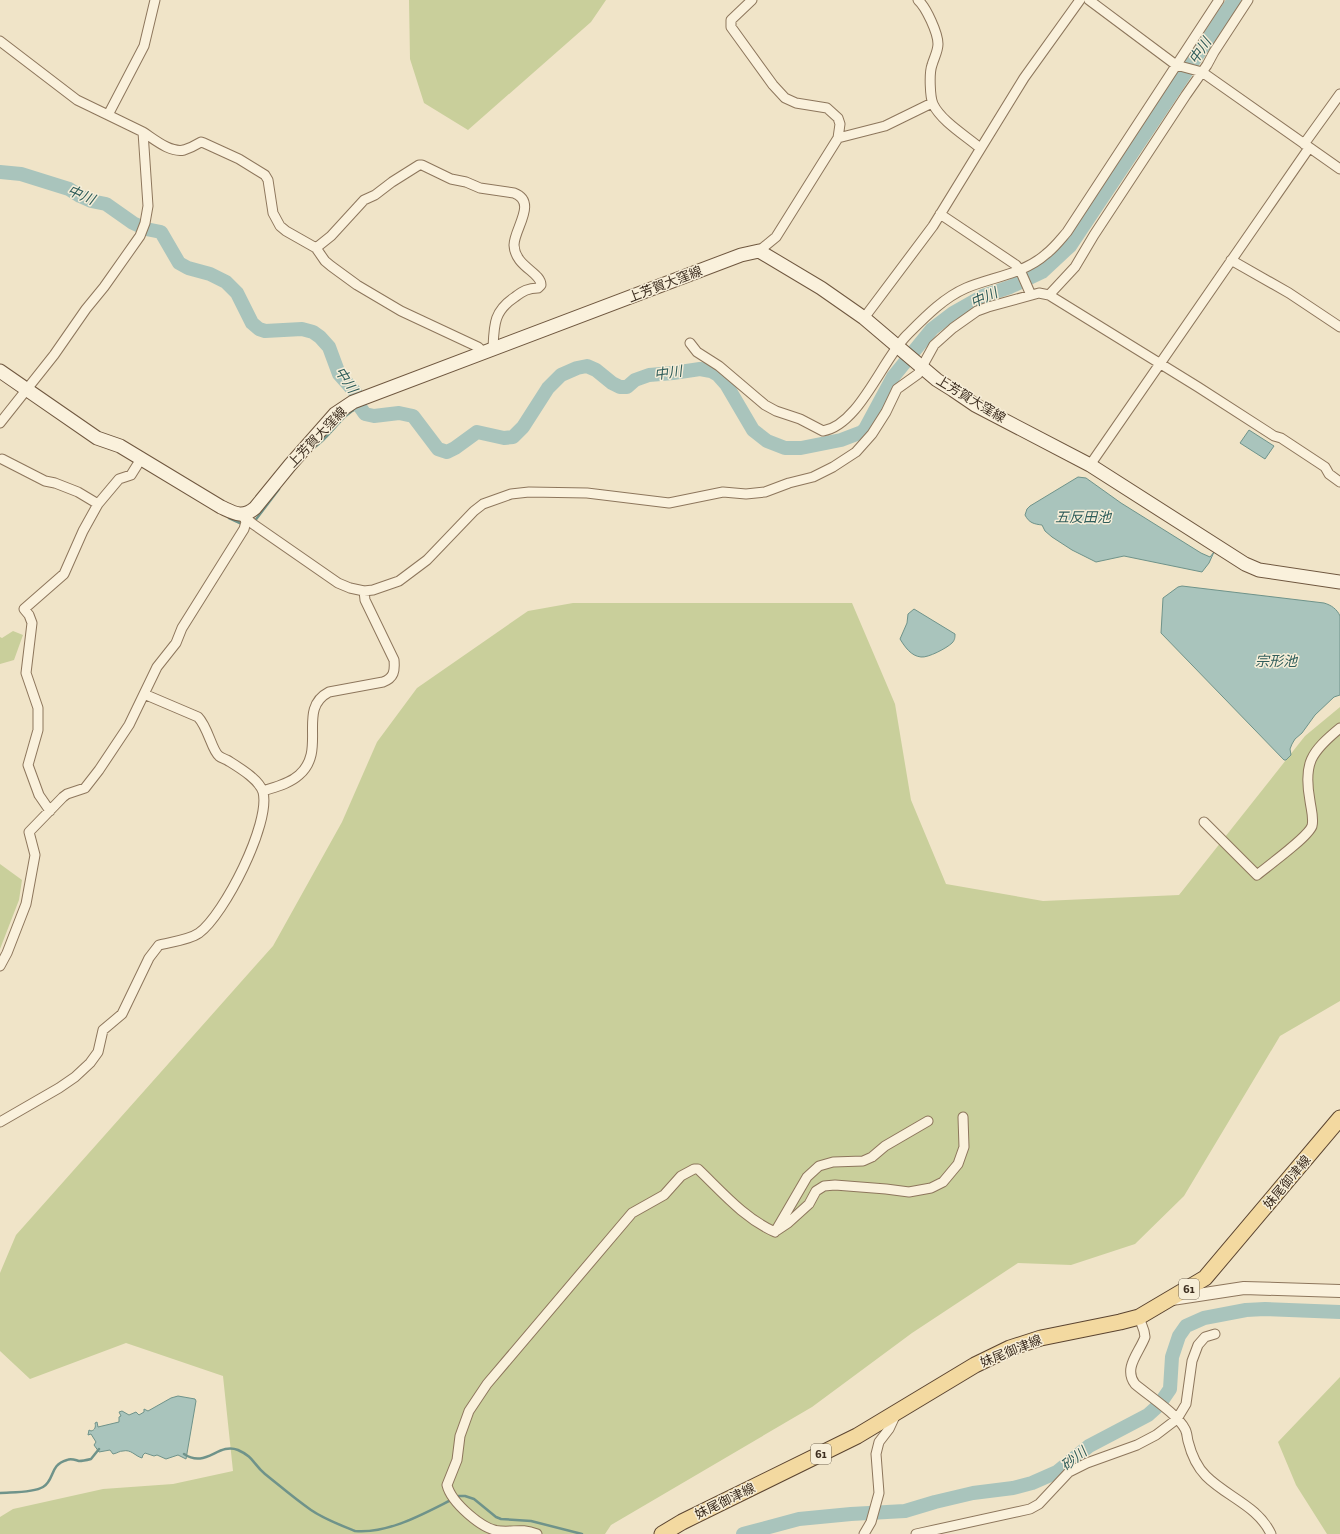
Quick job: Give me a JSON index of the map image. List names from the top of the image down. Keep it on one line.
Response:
{"streets":{"main road":["上芳賀大窪線","妹尾御津線","61"]},"water":["中川","五反田池","宗形池","砂川"]}
